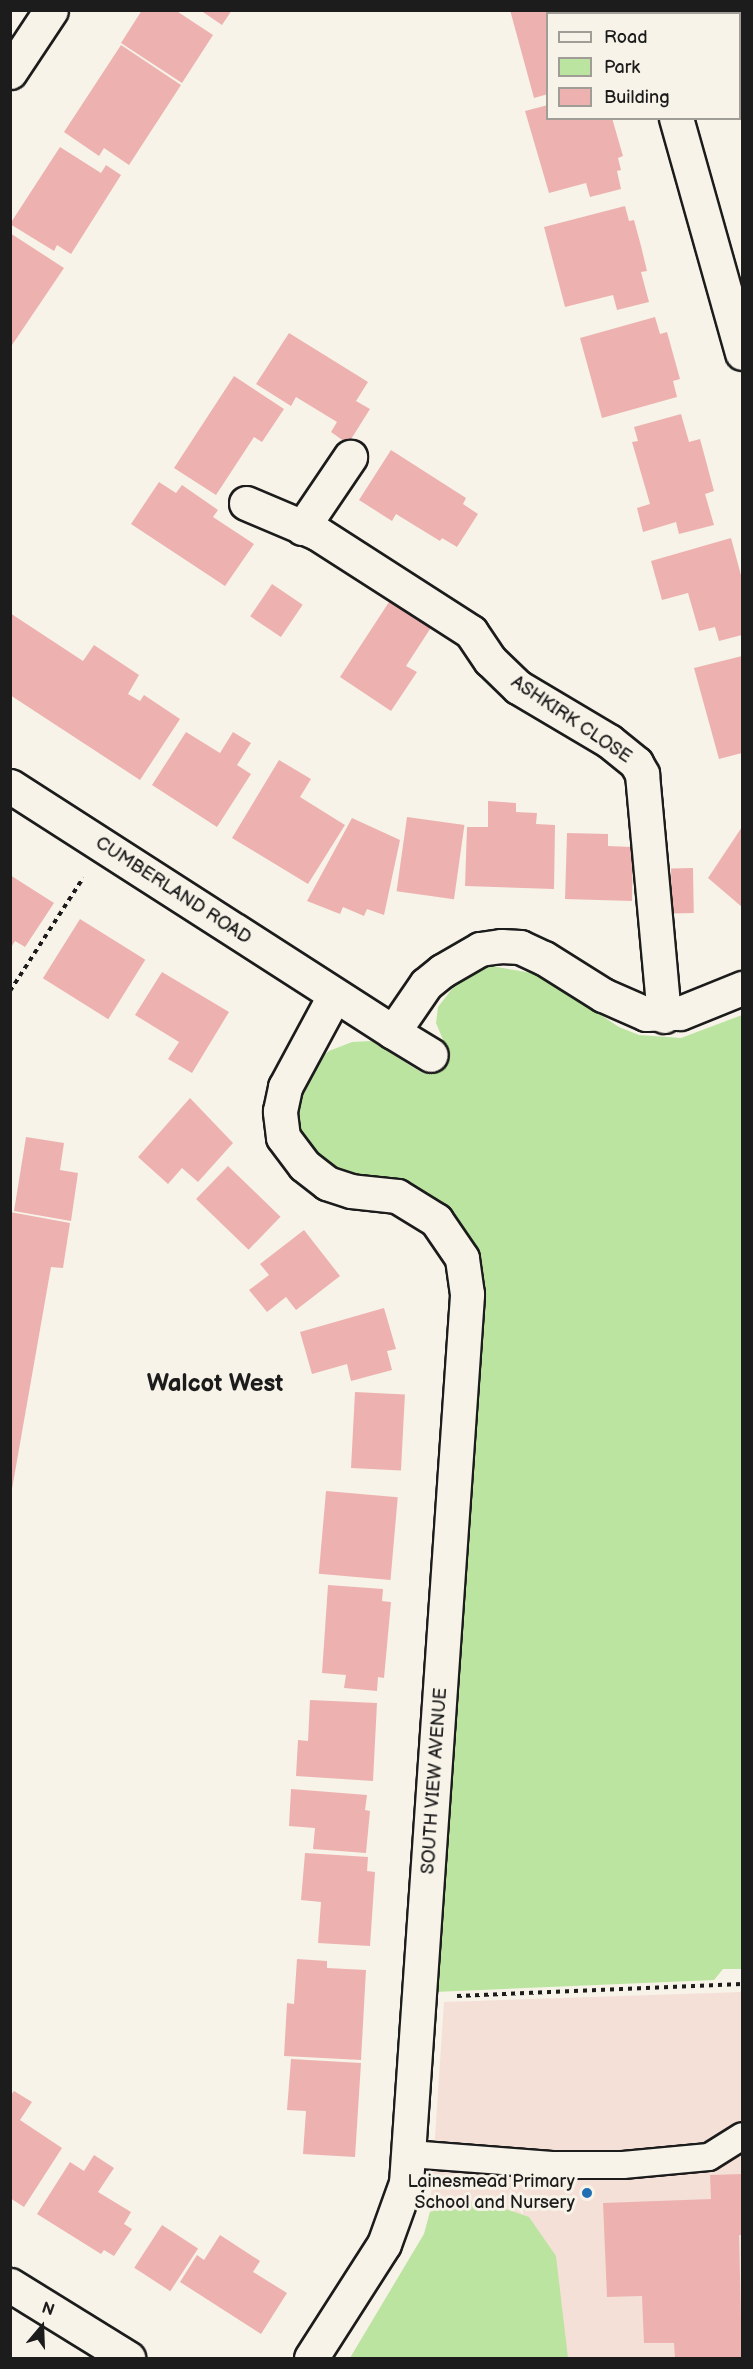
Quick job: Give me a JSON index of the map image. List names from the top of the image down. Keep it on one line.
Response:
{"streets":{"street":["ASHKIRK CLOSE","CUMBERLAND ROAD","SOUTH VIEW AVENUE"]},"crossings":[["CUMBERLAND ROAD","SOUTH VIEW AVENUE"]],"districts":["Walcot West"],"places":["Lainesmead Primary School and Nursery"],"legend":["Road","Park","Building"],"north":"top"}
